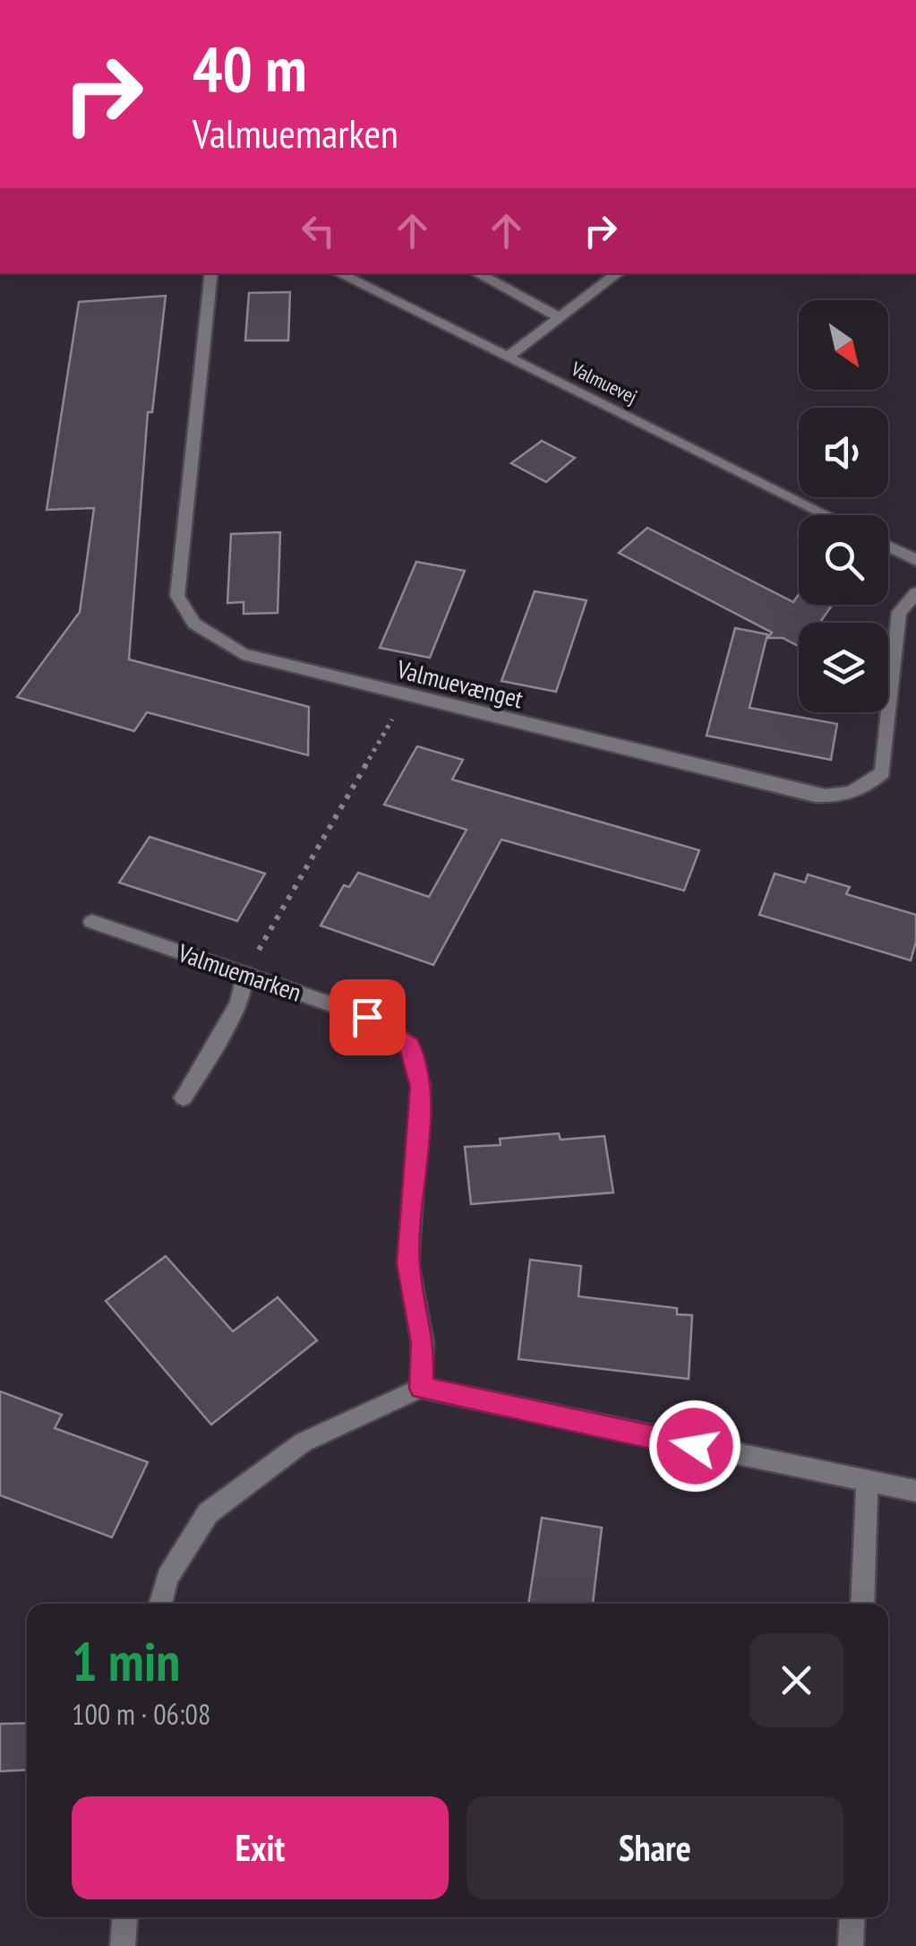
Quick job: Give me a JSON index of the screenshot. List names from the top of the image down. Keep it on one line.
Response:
{"streets":{"street":["Valmuevej","Valmuevænget","Valmuemarken"]},"north":"bottom right","page":{"turn":["40 m","Valmuemarken"],"heading":["1 min","100 m · 06:08"],"buttons":["Exit","Share"]}}
